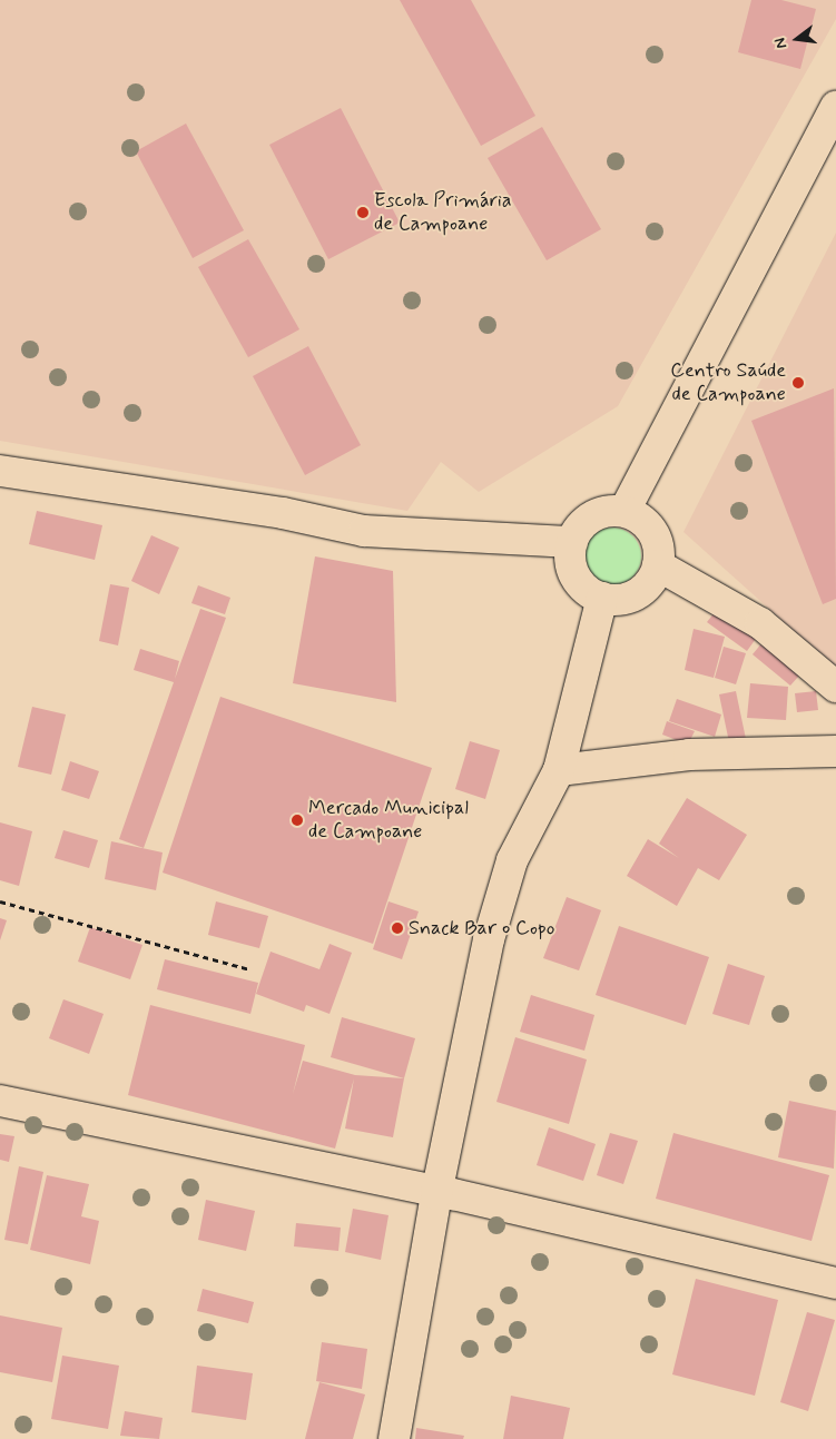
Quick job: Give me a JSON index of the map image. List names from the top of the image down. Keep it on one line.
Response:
{"places":["Escola Primária de Campoane","Centro Saúde de Campoane","Mercado Municipal de Campoane","Snack Bar o Copo"],"north":"left"}
